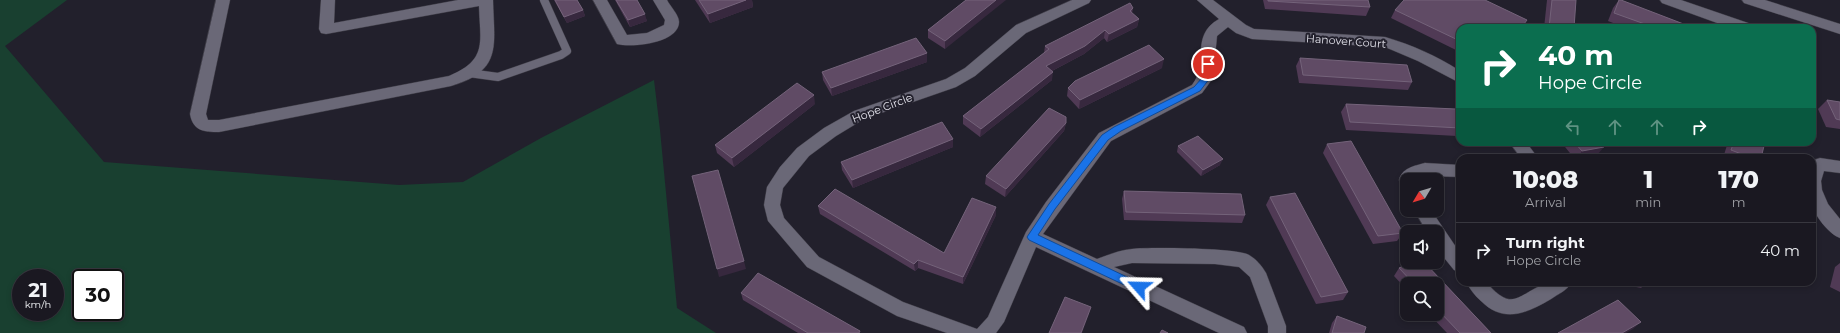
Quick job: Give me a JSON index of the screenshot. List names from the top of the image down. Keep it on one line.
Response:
{"streets":{"street":["Hanover Court","Hope Circle"]},"north":"bottom left","page":{"turn":["40 m","Hope Circle"],"eta":["10:08","Arrival","1","min","170","m"],"list":[{"name":"Turn right","note":"Hope Circle","value":"40 m"}],"speed":"21 km/h","limit":"30"}}
